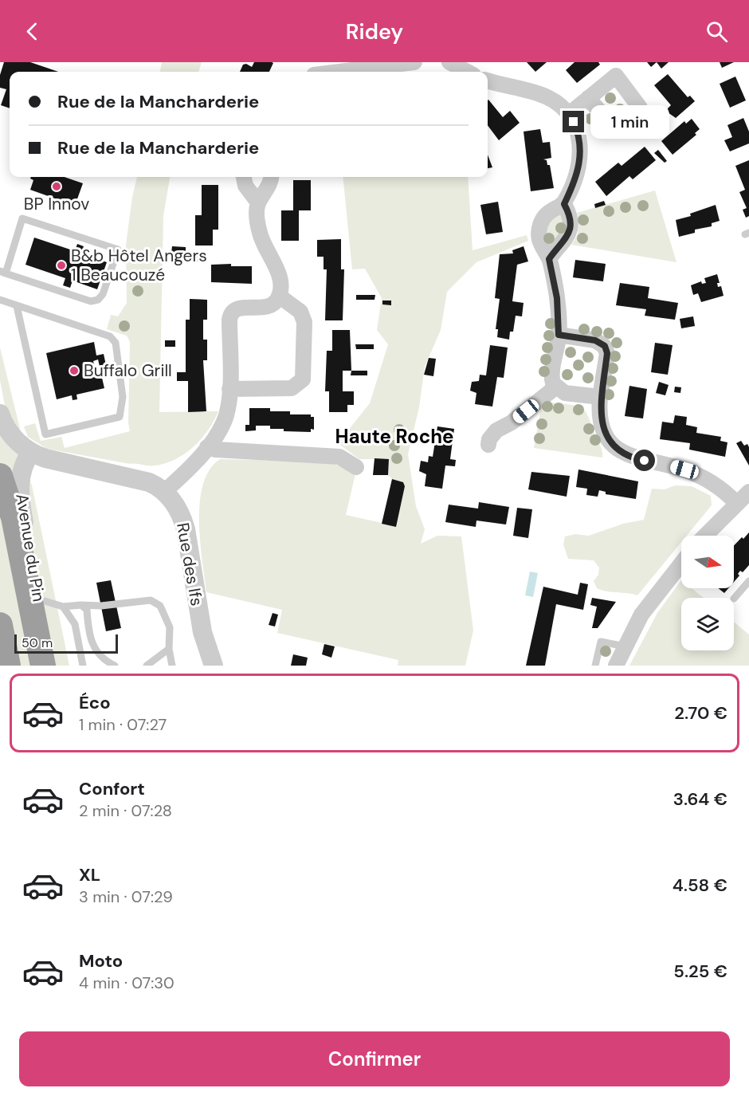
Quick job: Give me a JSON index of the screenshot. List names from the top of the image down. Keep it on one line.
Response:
{"streets":{"street":["Avenue du Pin","Rue des Ifs"]},"crossings":[["Avenue du Pin","Rue des Ifs"]],"districts":["Haute Roche"],"places":["BP Innov","B&b Hôtel Angers 1 Beaucouzé","Buffalo Grill"],"scale_bar":"50 m","north":"right","page":{"header":"Ridey","banner":["Rue de la Mancharderie","Rue de la Mancharderie"],"bubble":"1 min","scale":"50 m","list":[{"name":"Éco","note":"1 min · 07:27","value":"2.70 €"},{"name":"Confort","note":"2 min · 07:28","value":"3.64 €"},{"name":"XL","note":"3 min · 07:29","value":"4.58 €"},{"name":"Moto","note":"4 min · 07:30","value":"5.25 €"}],"buttons":"Confirmer"}}
